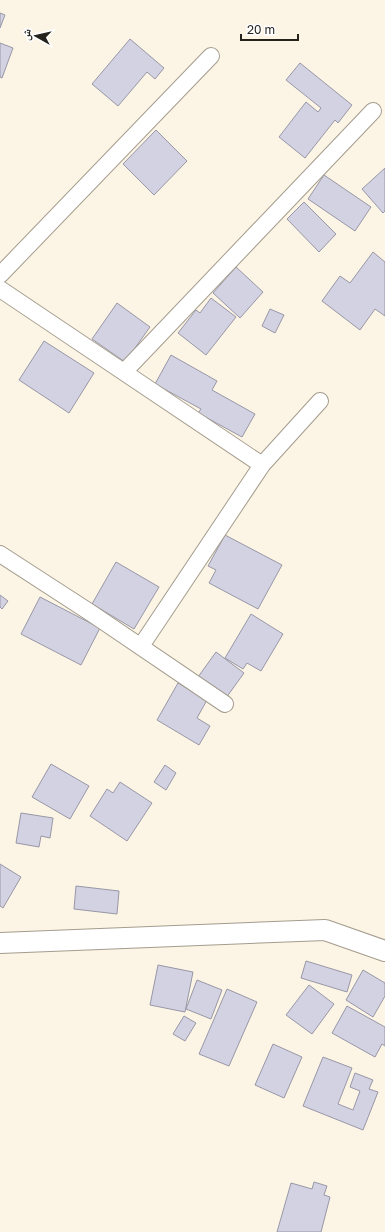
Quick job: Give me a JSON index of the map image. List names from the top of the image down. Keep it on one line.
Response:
{"scale_bar":"20 m","north":"left"}
